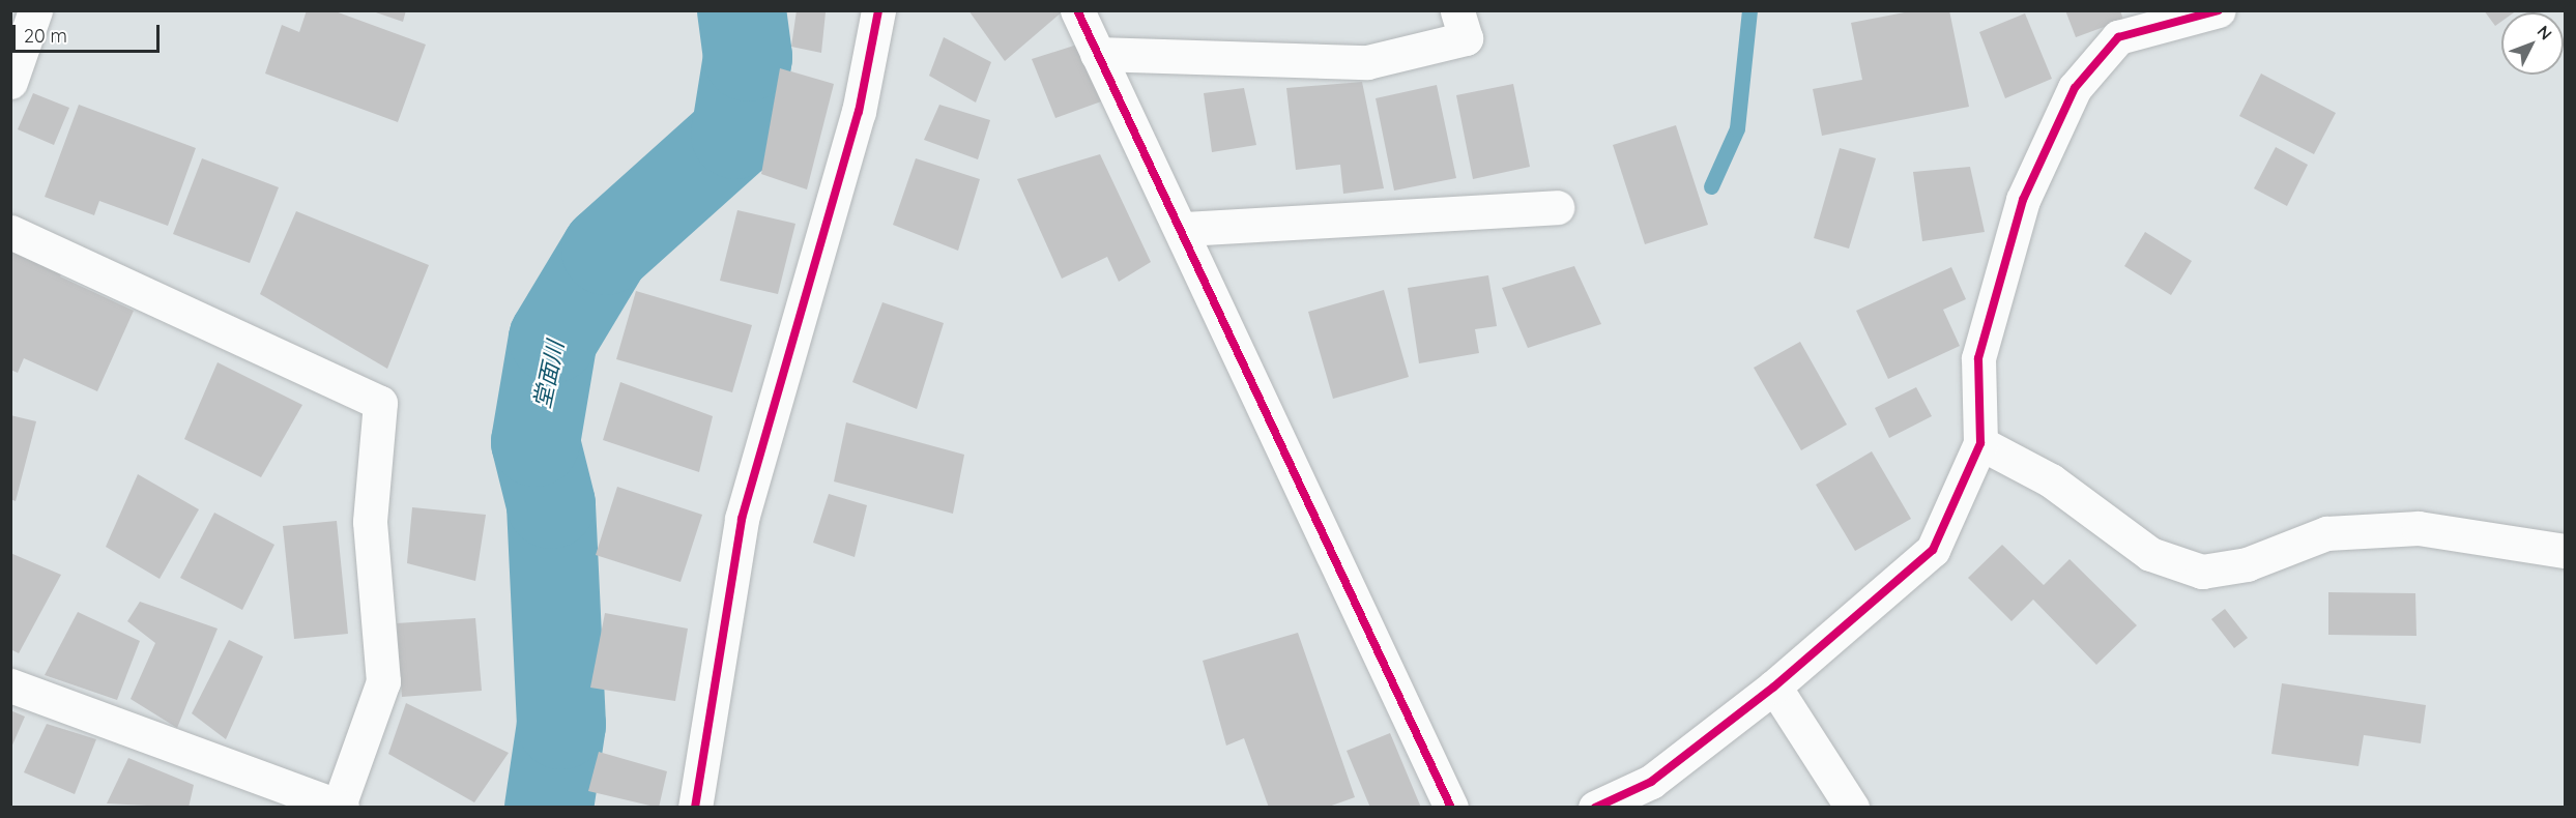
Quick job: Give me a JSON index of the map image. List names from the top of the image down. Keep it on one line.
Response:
{"water":["堂面川"],"scale_bar":"20 m","north":"top right"}
